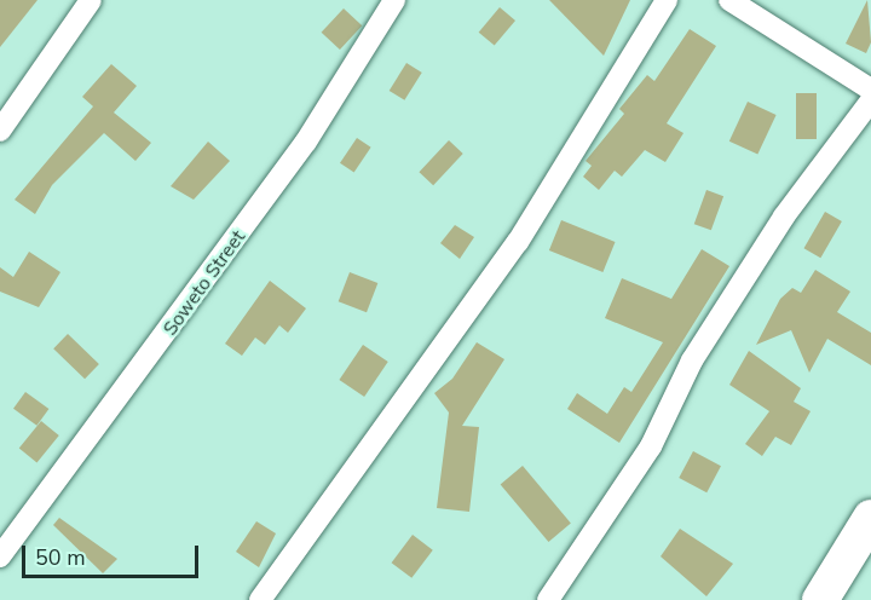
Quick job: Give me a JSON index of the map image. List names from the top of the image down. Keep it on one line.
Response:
{"streets":{"street":["Soweto Street"]},"scale_bar":"50 m"}
